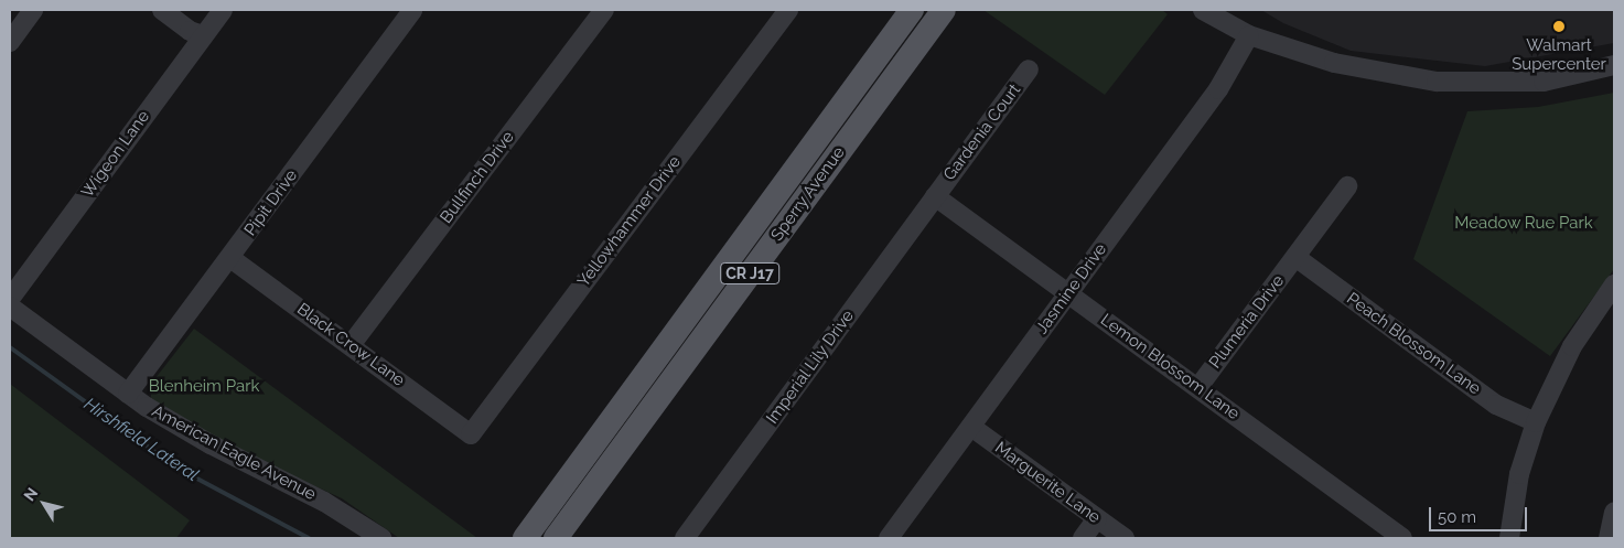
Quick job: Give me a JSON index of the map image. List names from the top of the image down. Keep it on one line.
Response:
{"streets":{"main road":["Sperry Avenue","CR J17"],"street":["Gardenia Court","Wigeon Lane","Bullfinch Drive","Pipit Drive","Yellowhammer Drive","Jasmine Drive","Plumeria Drive","Peach Blossom Lane","Black Crow Lane","Imperial Lily Drive","Lemon Blossom Lane","American Eagle Avenue","Marguerite Lane"]},"crossings":[["Gardenia Court","Imperial Lily Drive"],["Gardenia Court","Lemon Blossom Lane"],["Bullfinch Drive","Black Crow Lane"],["Pipit Drive","Black Crow Lane"],["Pipit Drive","American Eagle Avenue"],["Yellowhammer Drive","Black Crow Lane"],["Jasmine Drive","Lemon Blossom Lane"],["Jasmine Drive","Marguerite Lane"],["Plumeria Drive","Peach Blossom Lane"],["Plumeria Drive","Lemon Blossom Lane"],["Imperial Lily Drive","Lemon Blossom Lane"]],"water":["Hirshfield Lateral"],"parks":["Meadow Rue Park","Blenheim Park"],"places":["Walmart Supercenter"],"scale_bar":"50 m","north":"top left"}
